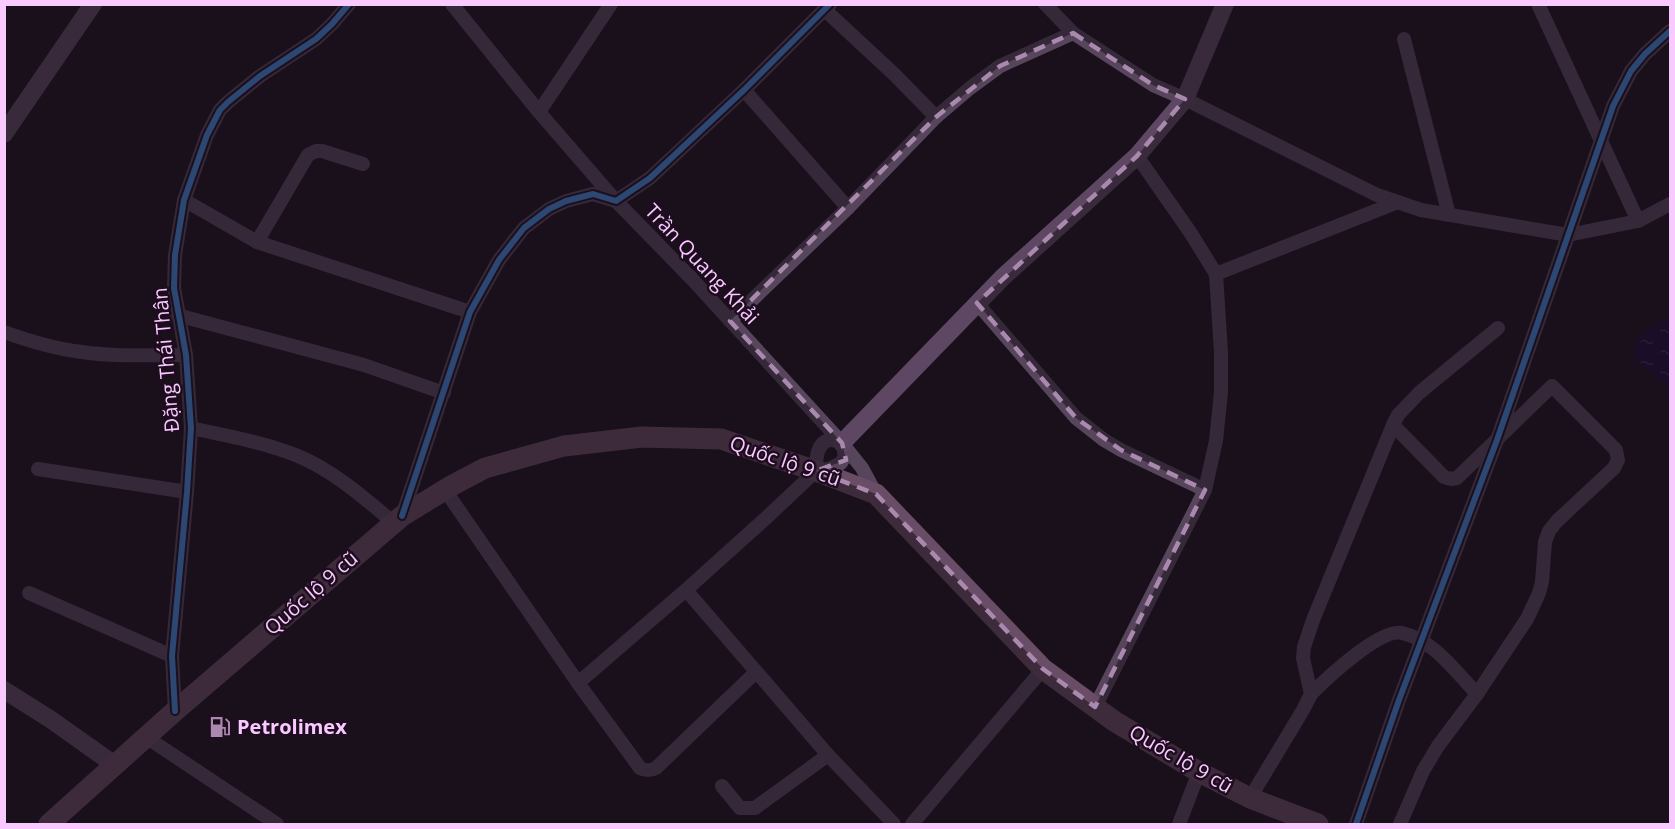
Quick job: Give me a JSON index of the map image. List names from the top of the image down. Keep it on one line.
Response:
{"streets":{"main road":["Quốc lộ 9 cũ"],"street":["Trần Quang Khải","Đặng Thái Thân"]},"crossings":[["Trần Quang Khải","Quốc lộ 9 cũ"],["Đặng Thái Thân","Quốc lộ 9 cũ"]],"places":{"fuel station":["Petrolimex"]}}
